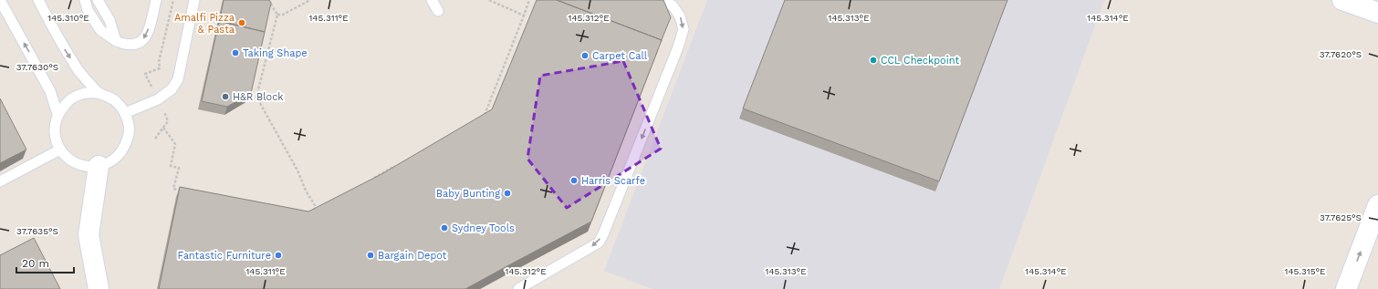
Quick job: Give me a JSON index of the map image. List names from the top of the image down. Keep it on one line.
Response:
{"places":["Amalfi Pizza & Pasta","Taking Shape","Carpet Call","CCL Checkpoint","H&R Block","Harris Scarfe","Baby Bunting","Sydney Tools","Fantastic Furniture","Bargain Depot"],"scale_bar":"20 m","coordinates":["145.311°E","145.313°E","145.314°E","145.310°E","145.312°E","37.7620°S","37.7630°S","37.7625°S","37.7635°S","145.315°E"]}
